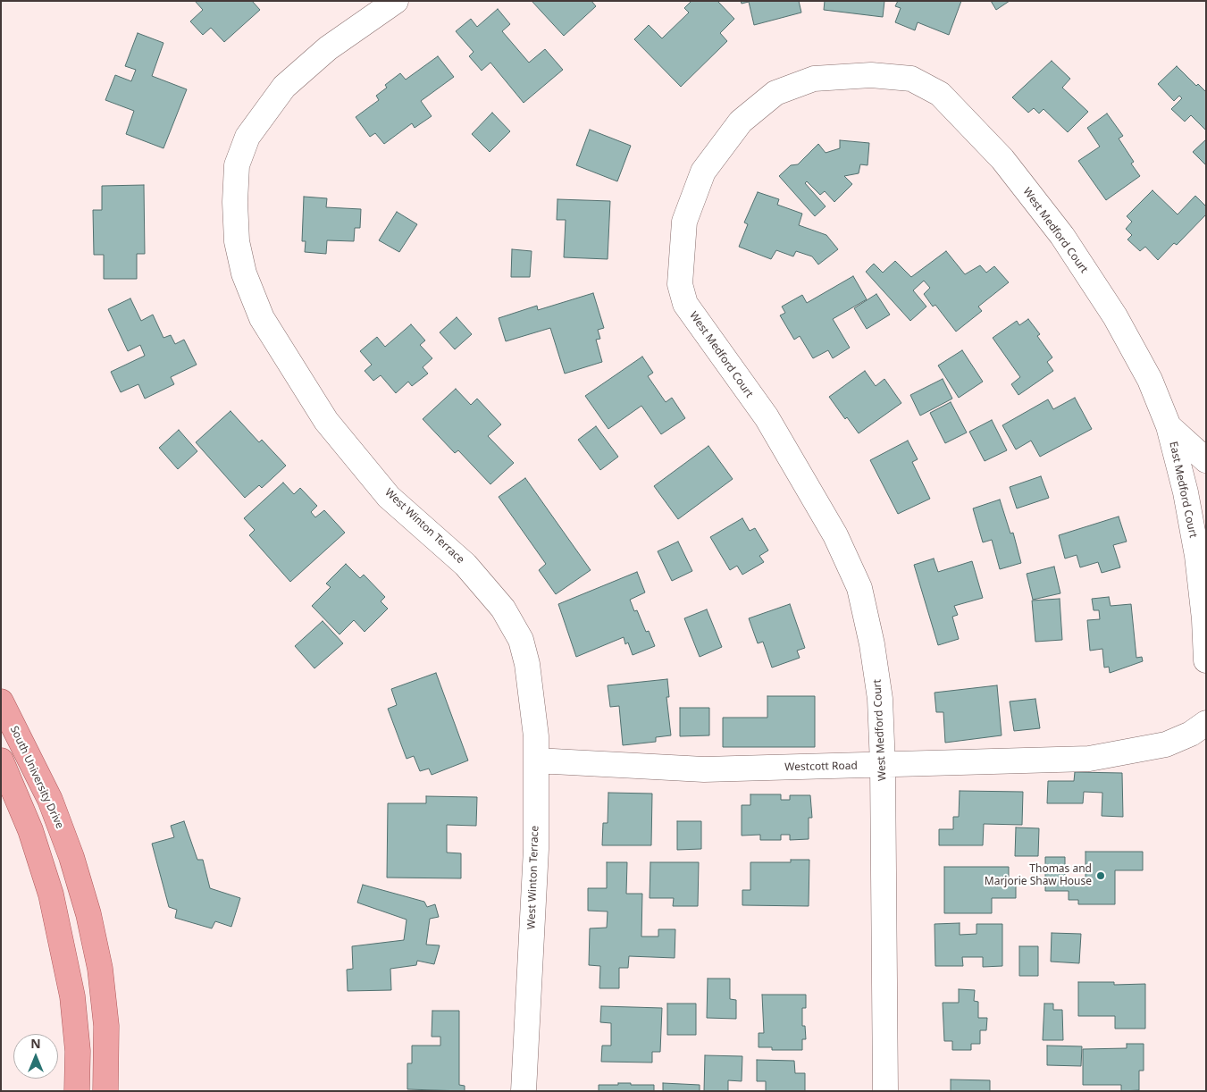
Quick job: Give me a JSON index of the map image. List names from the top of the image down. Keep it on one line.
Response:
{"streets":{"main road":["South University Drive"],"street":["West Medford Court","East Medford Court","West Winton Terrace","Westcott Road"]},"crossings":[["West Medford Court","East Medford Court"],["West Medford Court","Westcott Road"],["West Winton Terrace","Westcott Road"]],"places":["Thomas and Marjorie Shaw House"],"north":"top"}
